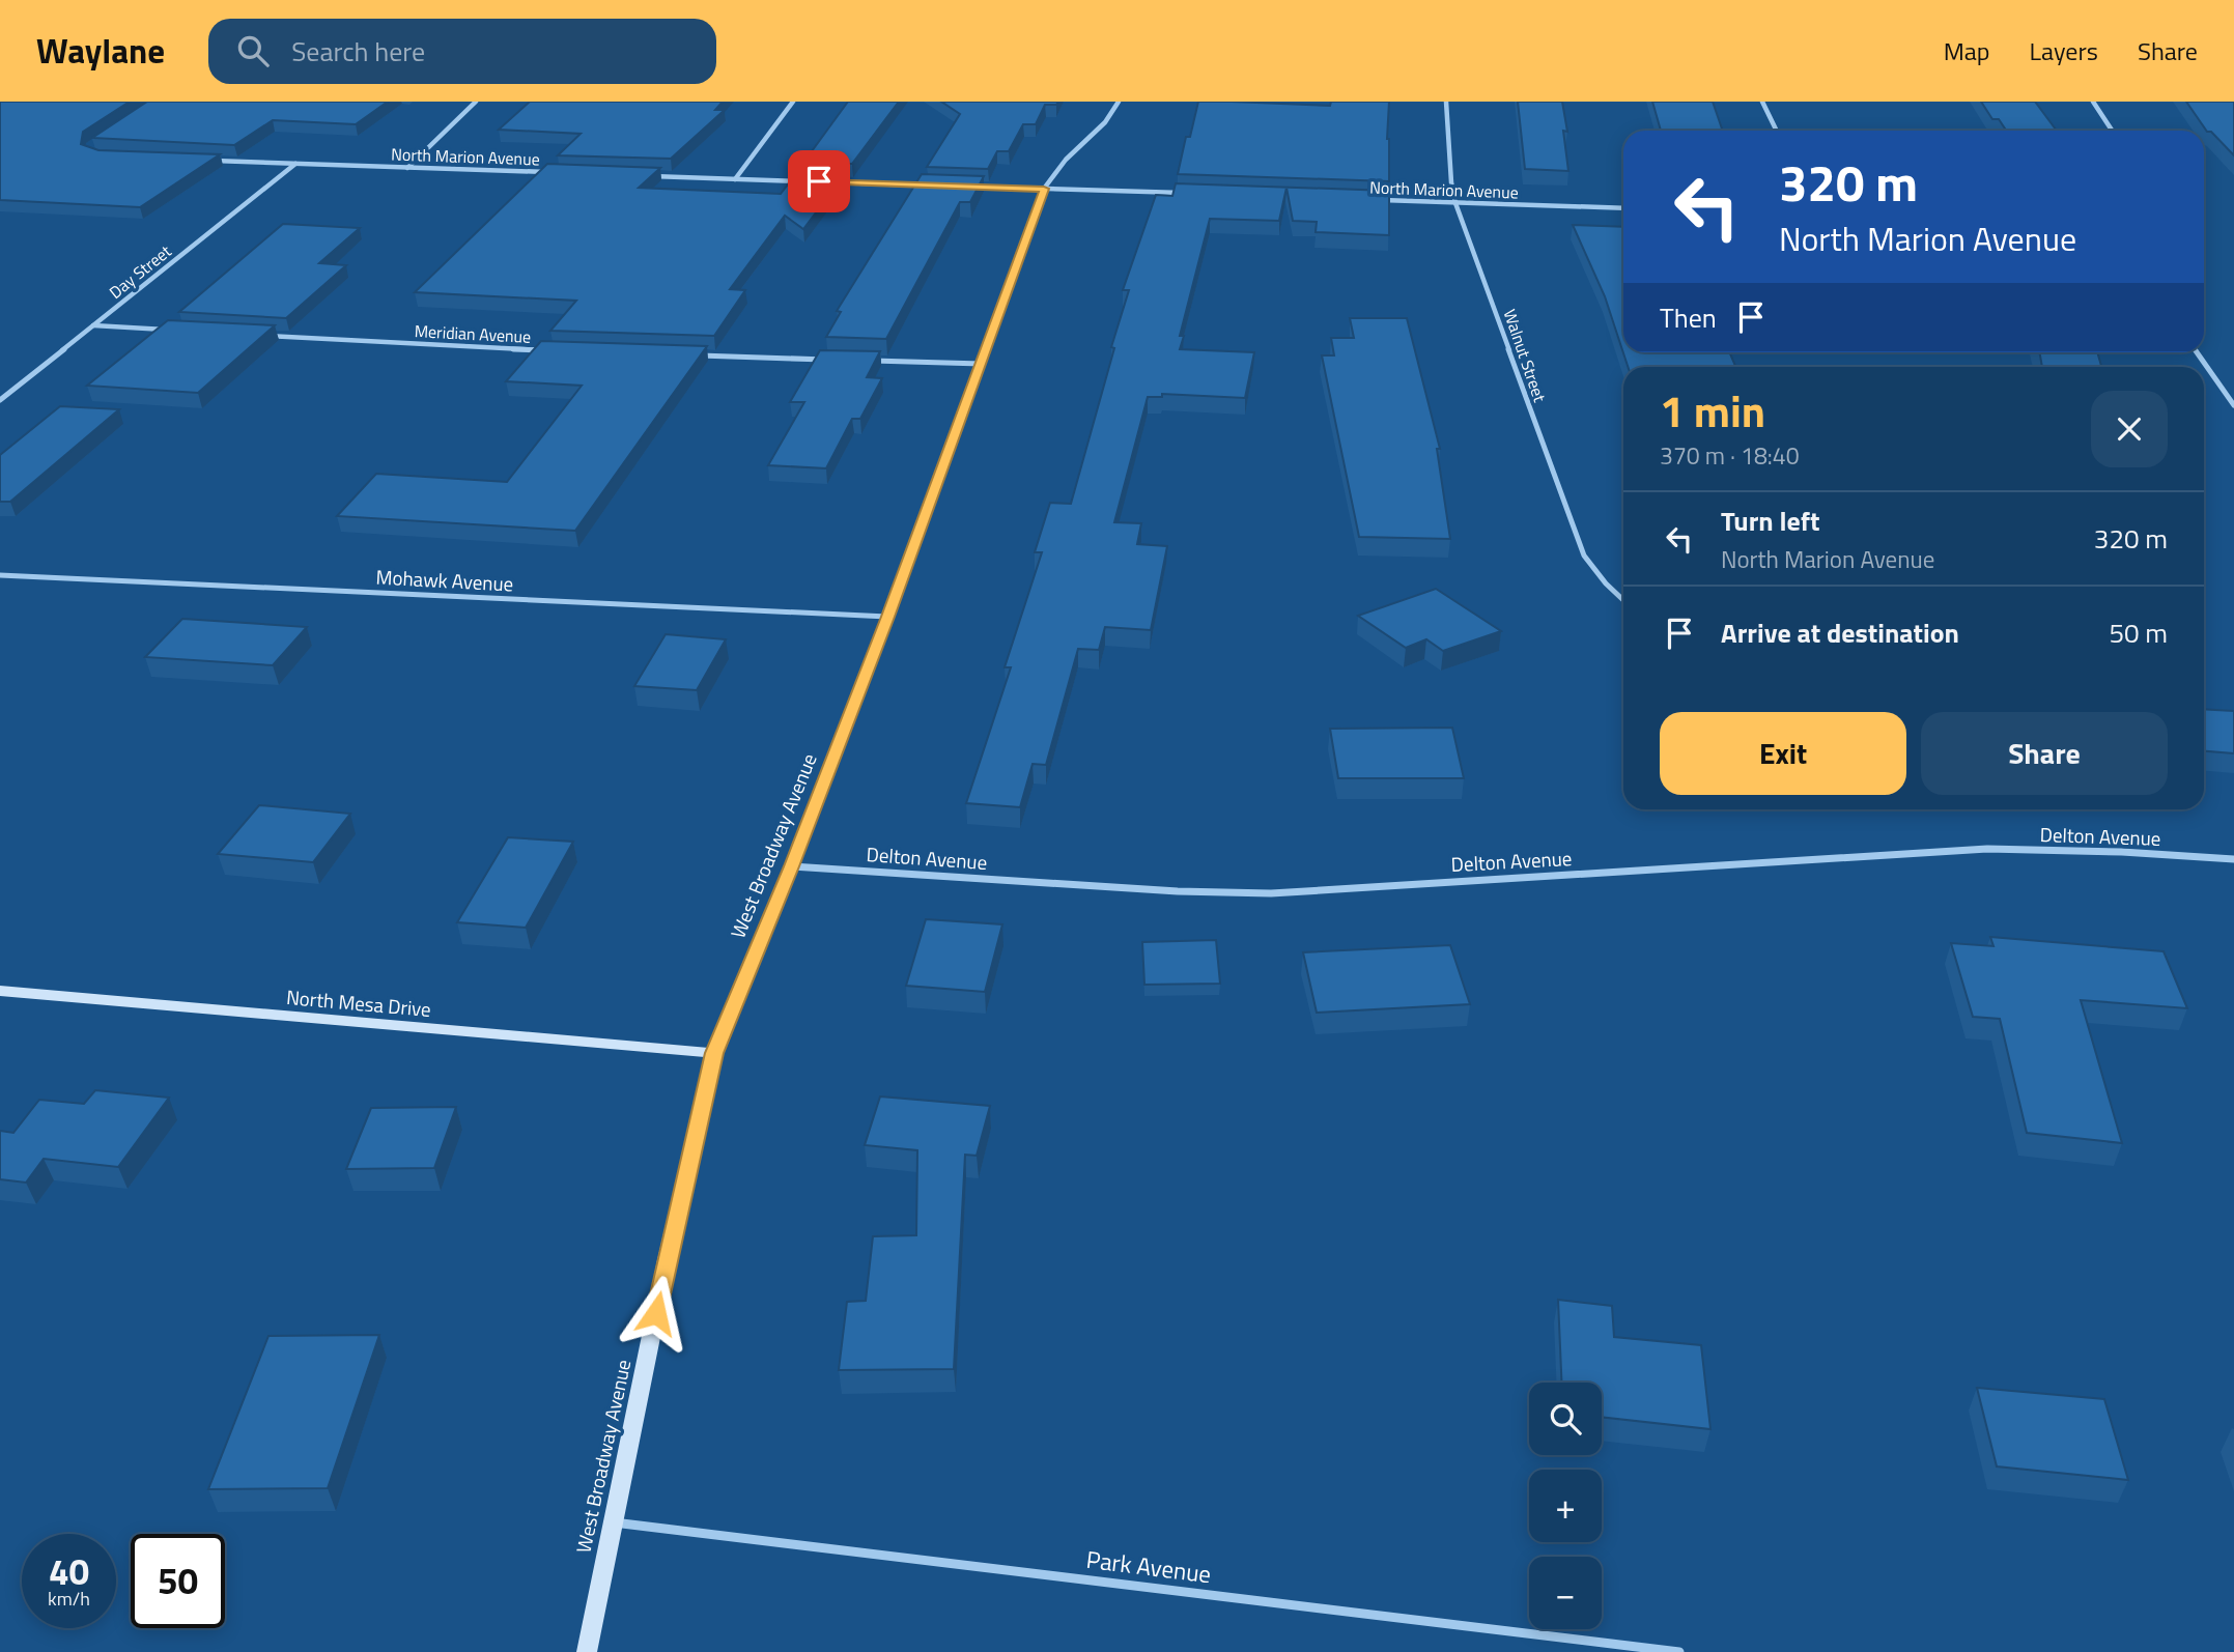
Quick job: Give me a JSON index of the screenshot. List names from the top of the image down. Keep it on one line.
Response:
{"streets":{"main road":["West Broadway Avenue","North Mesa Drive"],"street":["North Marion Avenue","Day Street","Meridian Avenue","Walnut Street","Mohawk Avenue","Delton Avenue","Park Avenue"]},"crossings":[["North Marion Avenue","Day Street"],["North Marion Avenue","Walnut Street"],["Mohawk Avenue","West Broadway Avenue"],["Delton Avenue","West Broadway Avenue"],["West Broadway Avenue","North Mesa Drive"],["West Broadway Avenue","Park Avenue"]],"page":{"header":"Waylane","search":"Search here","nav":["Map","Layers","Share"],"turn":["320 m","North Marion Avenue"],"then":"Then","heading":["1 min","370 m · 18:40"],"list":[{"name":"Turn left","note":"North Marion Avenue","value":"320 m"},{"name":"Arrive at destination","value":"50 m"}],"buttons":["Exit","Share"],"map_buttons":["+","−"],"speed":"40 km/h","limit":"50"}}
